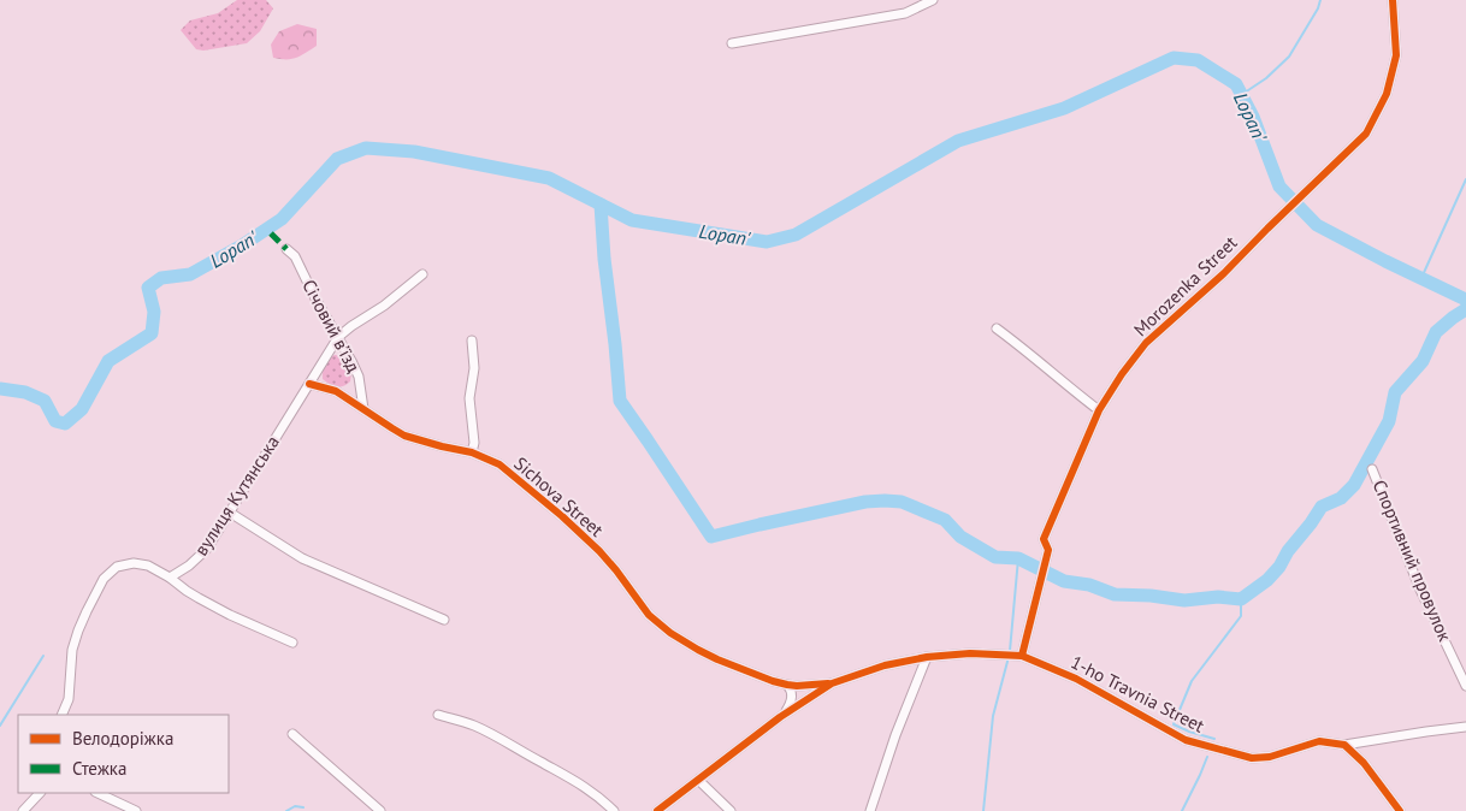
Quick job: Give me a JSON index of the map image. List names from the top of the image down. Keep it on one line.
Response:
{"streets":{"street":["Morozenka Street","Січовий в’їзд","вулиця Кутянська","Sichova Street","Спортивний провулок","1-ho Travnia Street"]},"crossings":[["Morozenka Street","1-ho Travnia Street"],["Січовий в’їзд","вулиця Кутянська"],["Січовий в’їзд","Sichova Street"],["вулиця Кутянська","Sichova Street"],["Sichova Street","1-ho Travnia Street"]],"water":["Lopan'"],"legend":["Велодоріжка","Стежка"]}
